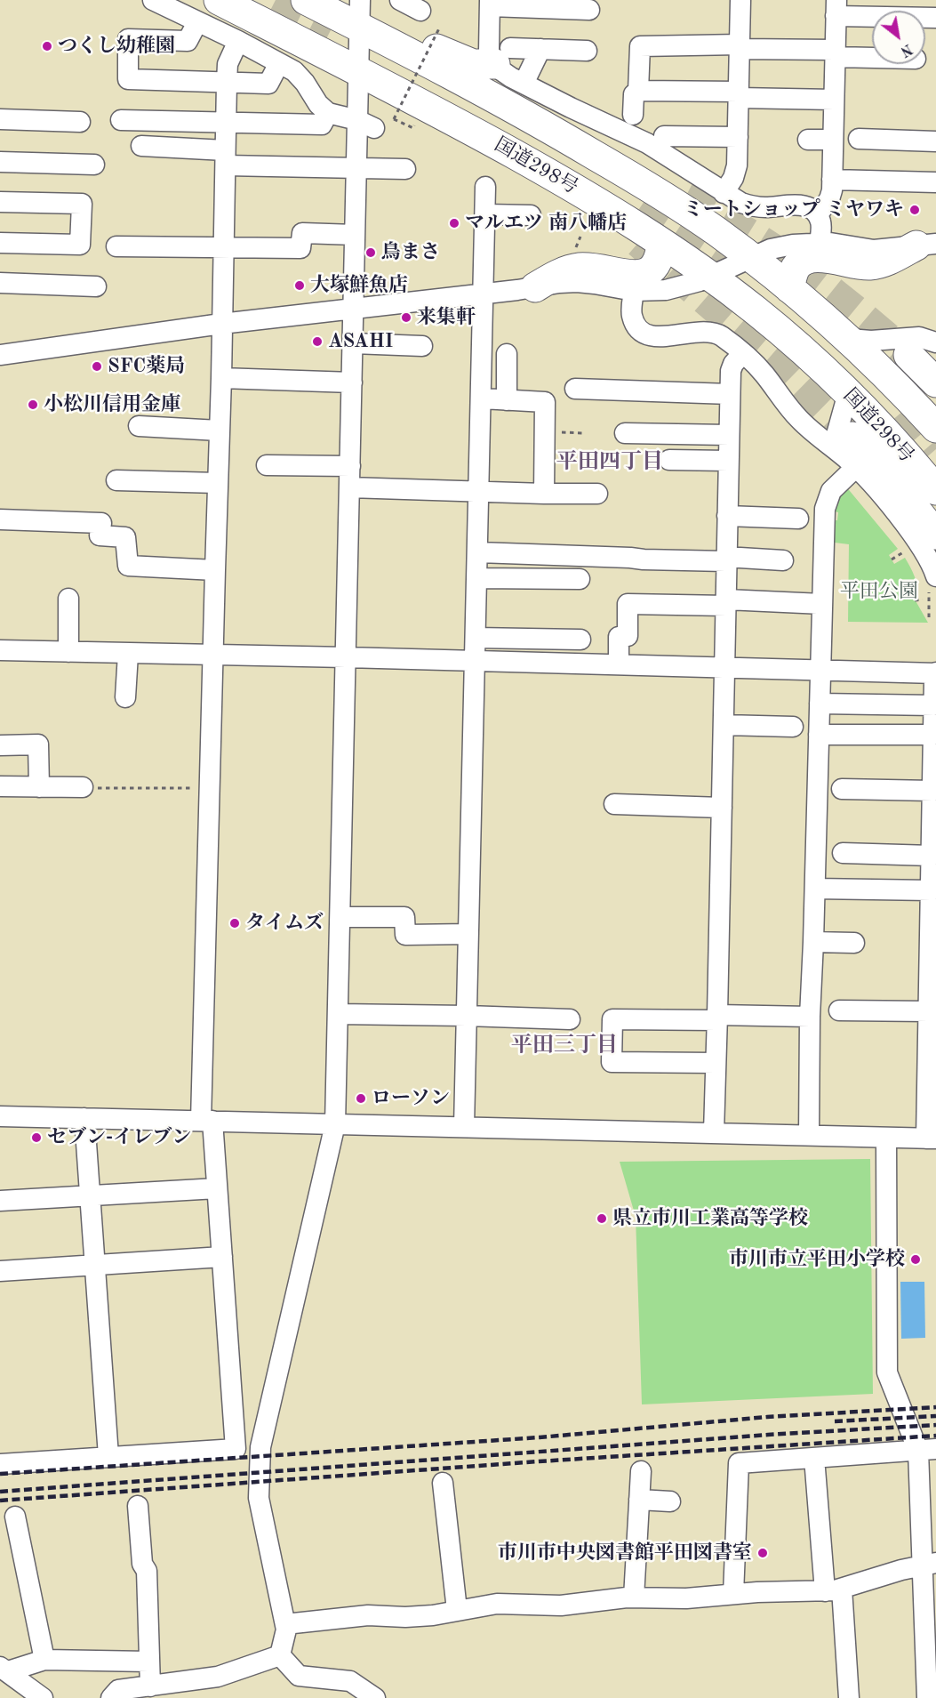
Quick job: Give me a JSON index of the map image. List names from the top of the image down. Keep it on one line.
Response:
{"streets":{"highway":["国道298号"]},"districts":["平田四丁目","平田三丁目"],"parks":["平田公園"],"places":["つくし幼稚園","ミートショップ ミヤワキ","マルエツ 南八幡店","鳥まさ","大塚鮮魚店","来集軒","ASAHI","SFC薬局","小松川信用金庫","タイムズ","ローソン","セブン-イレブン","県立市川工業高等学校","市川市立平田小学校","市川市中央図書館平田図書室"],"north":"bottom right"}
